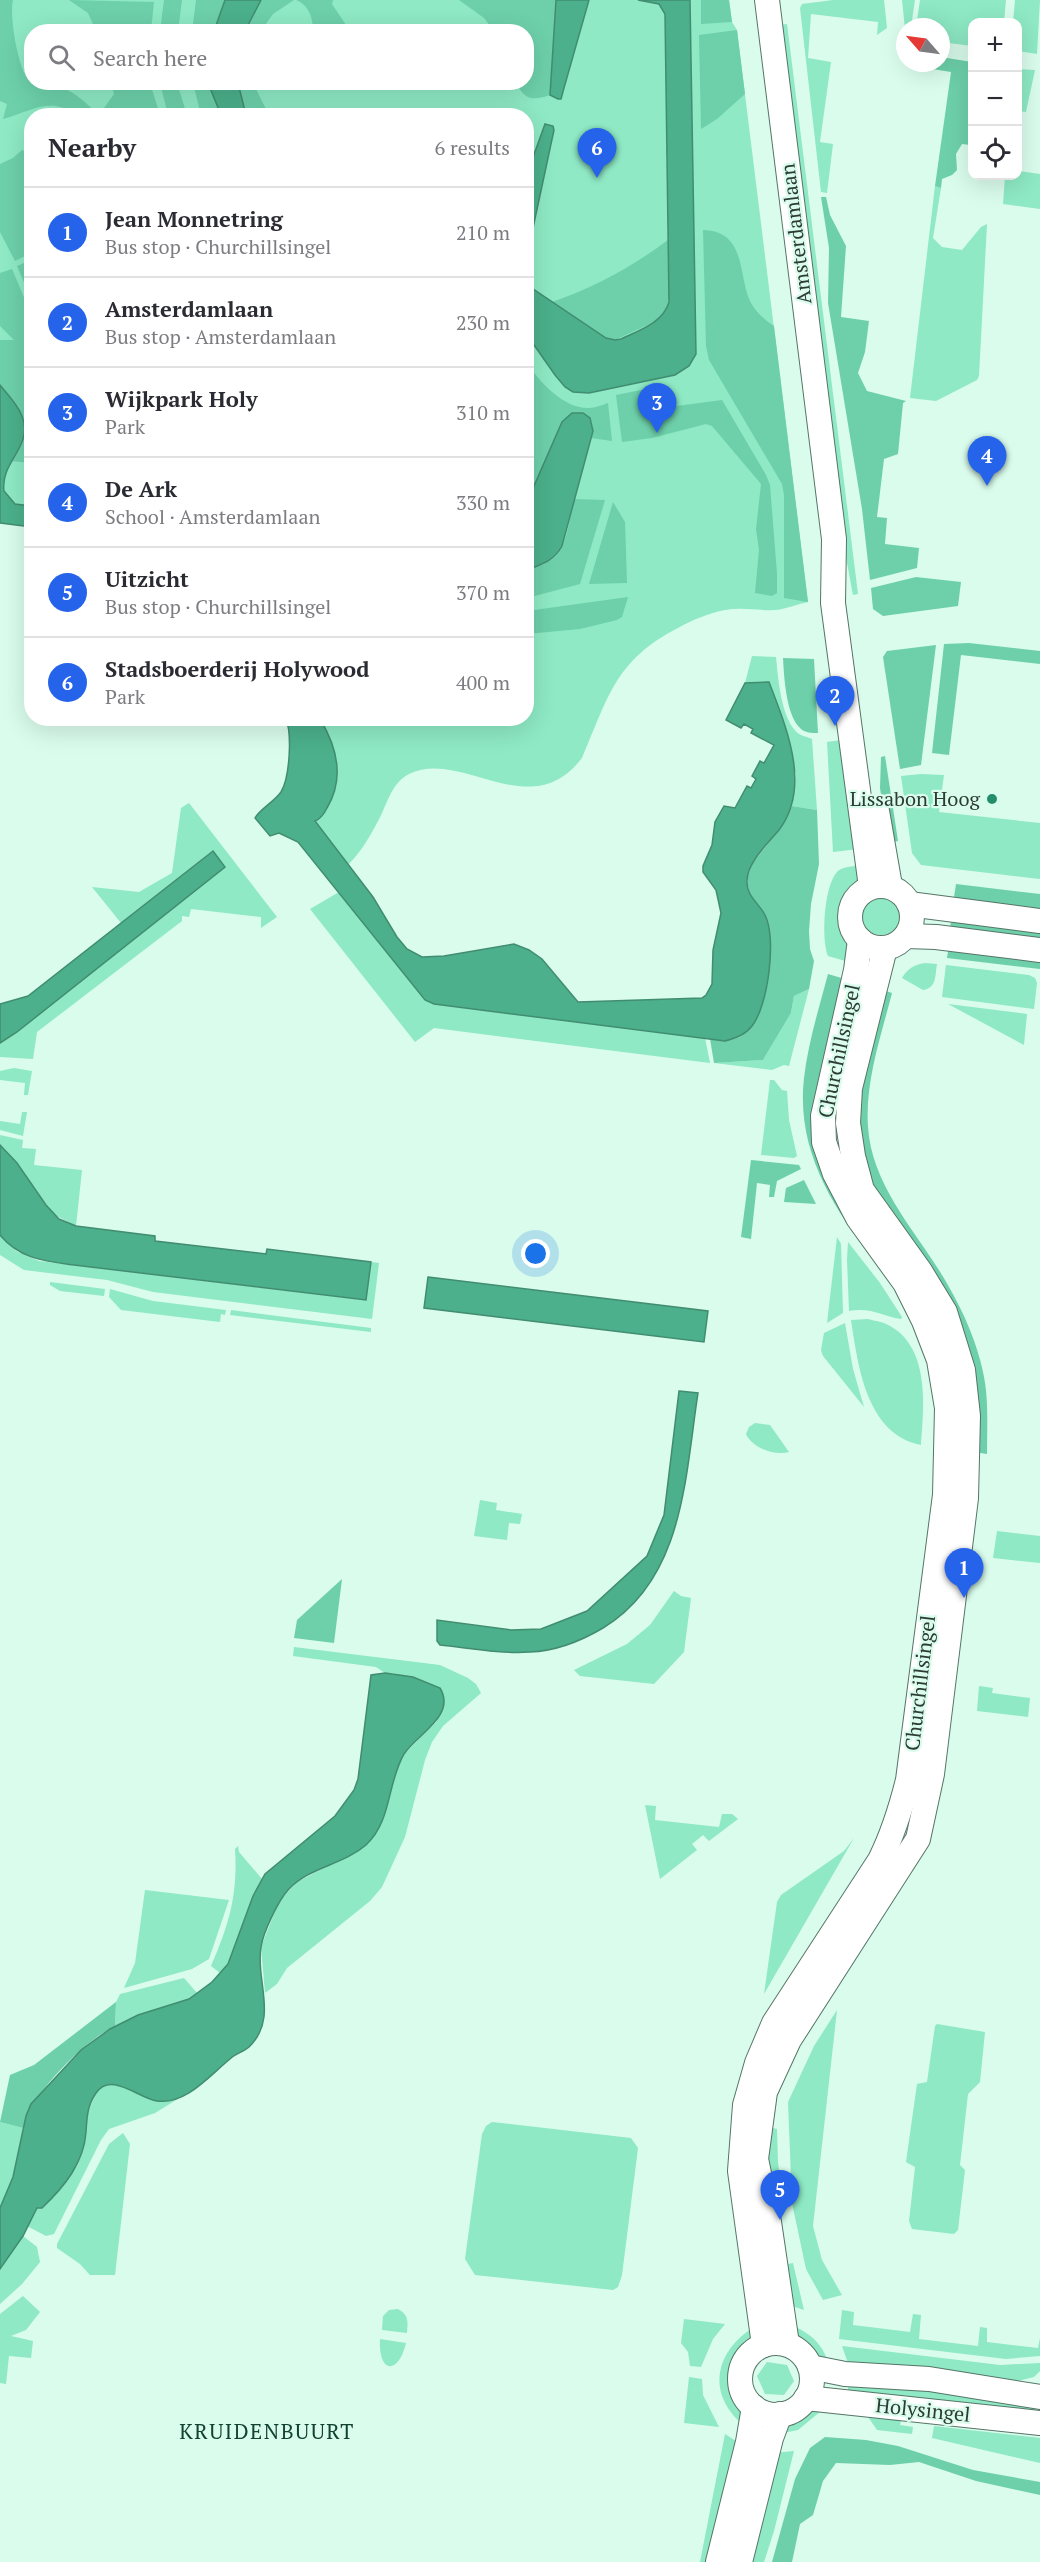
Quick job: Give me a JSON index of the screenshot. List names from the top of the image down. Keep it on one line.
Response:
{"streets":{"street":["Amsterdamlaan","Churchillsingel","Holysingel"]},"crossings":[["Amsterdamlaan","Churchillsingel"],["Churchillsingel","Holysingel"]],"districts":["KRUIDENBUURT"],"places":["Lissabon Hoog"],"north":"top left","page":{"map_buttons":["+","−"],"search":"Search here","heading":["Nearby","6 results"],"pins":["6","3","4","2","1","5"],"list":[{"mark":"1","name":"Jean Monnetring","note":"Bus stop · Churchillsingel","value":"210 m"},{"mark":"2","name":"Amsterdamlaan","note":"Bus stop · Amsterdamlaan","value":"230 m"},{"mark":"3","name":"Wijkpark Holy","note":"Park","value":"310 m"},{"mark":"4","name":"De Ark","note":"School · Amsterdamlaan","value":"330 m"},{"mark":"5","name":"Uitzicht","note":"Bus stop · Churchillsingel","value":"370 m"},{"mark":"6","name":"Stadsboerderij Holywood","note":"Park","value":"400 m"}]}}
